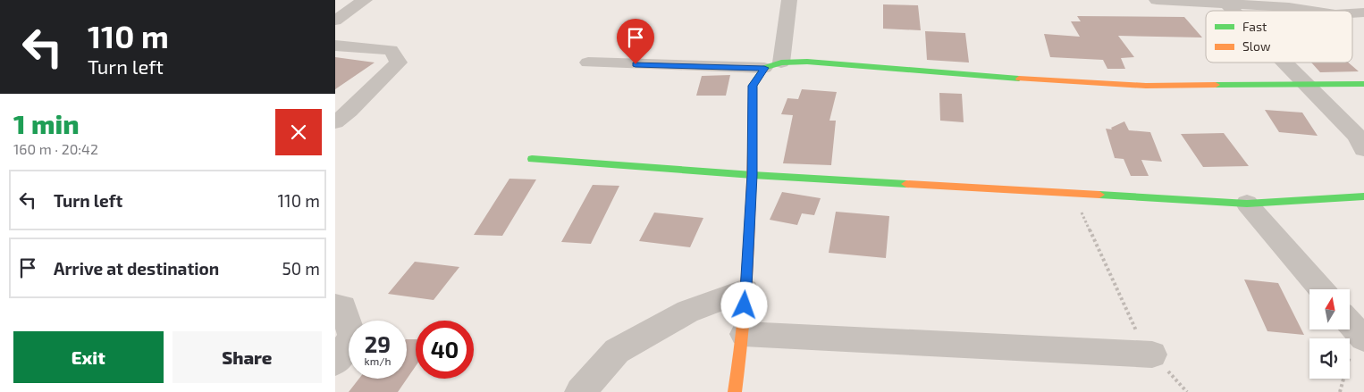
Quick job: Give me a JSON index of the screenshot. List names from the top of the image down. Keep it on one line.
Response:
{"legend":["Fast","Slow"],"north":"top","page":{"turn":["110 m","Turn left"],"heading":["1 min","160 m · 20:42"],"list":[{"name":"Turn left","value":"110 m"},{"name":"Arrive at destination","value":"50 m"}],"speed":"29 km/h","limit":"40","buttons":["Exit","Share"]}}
